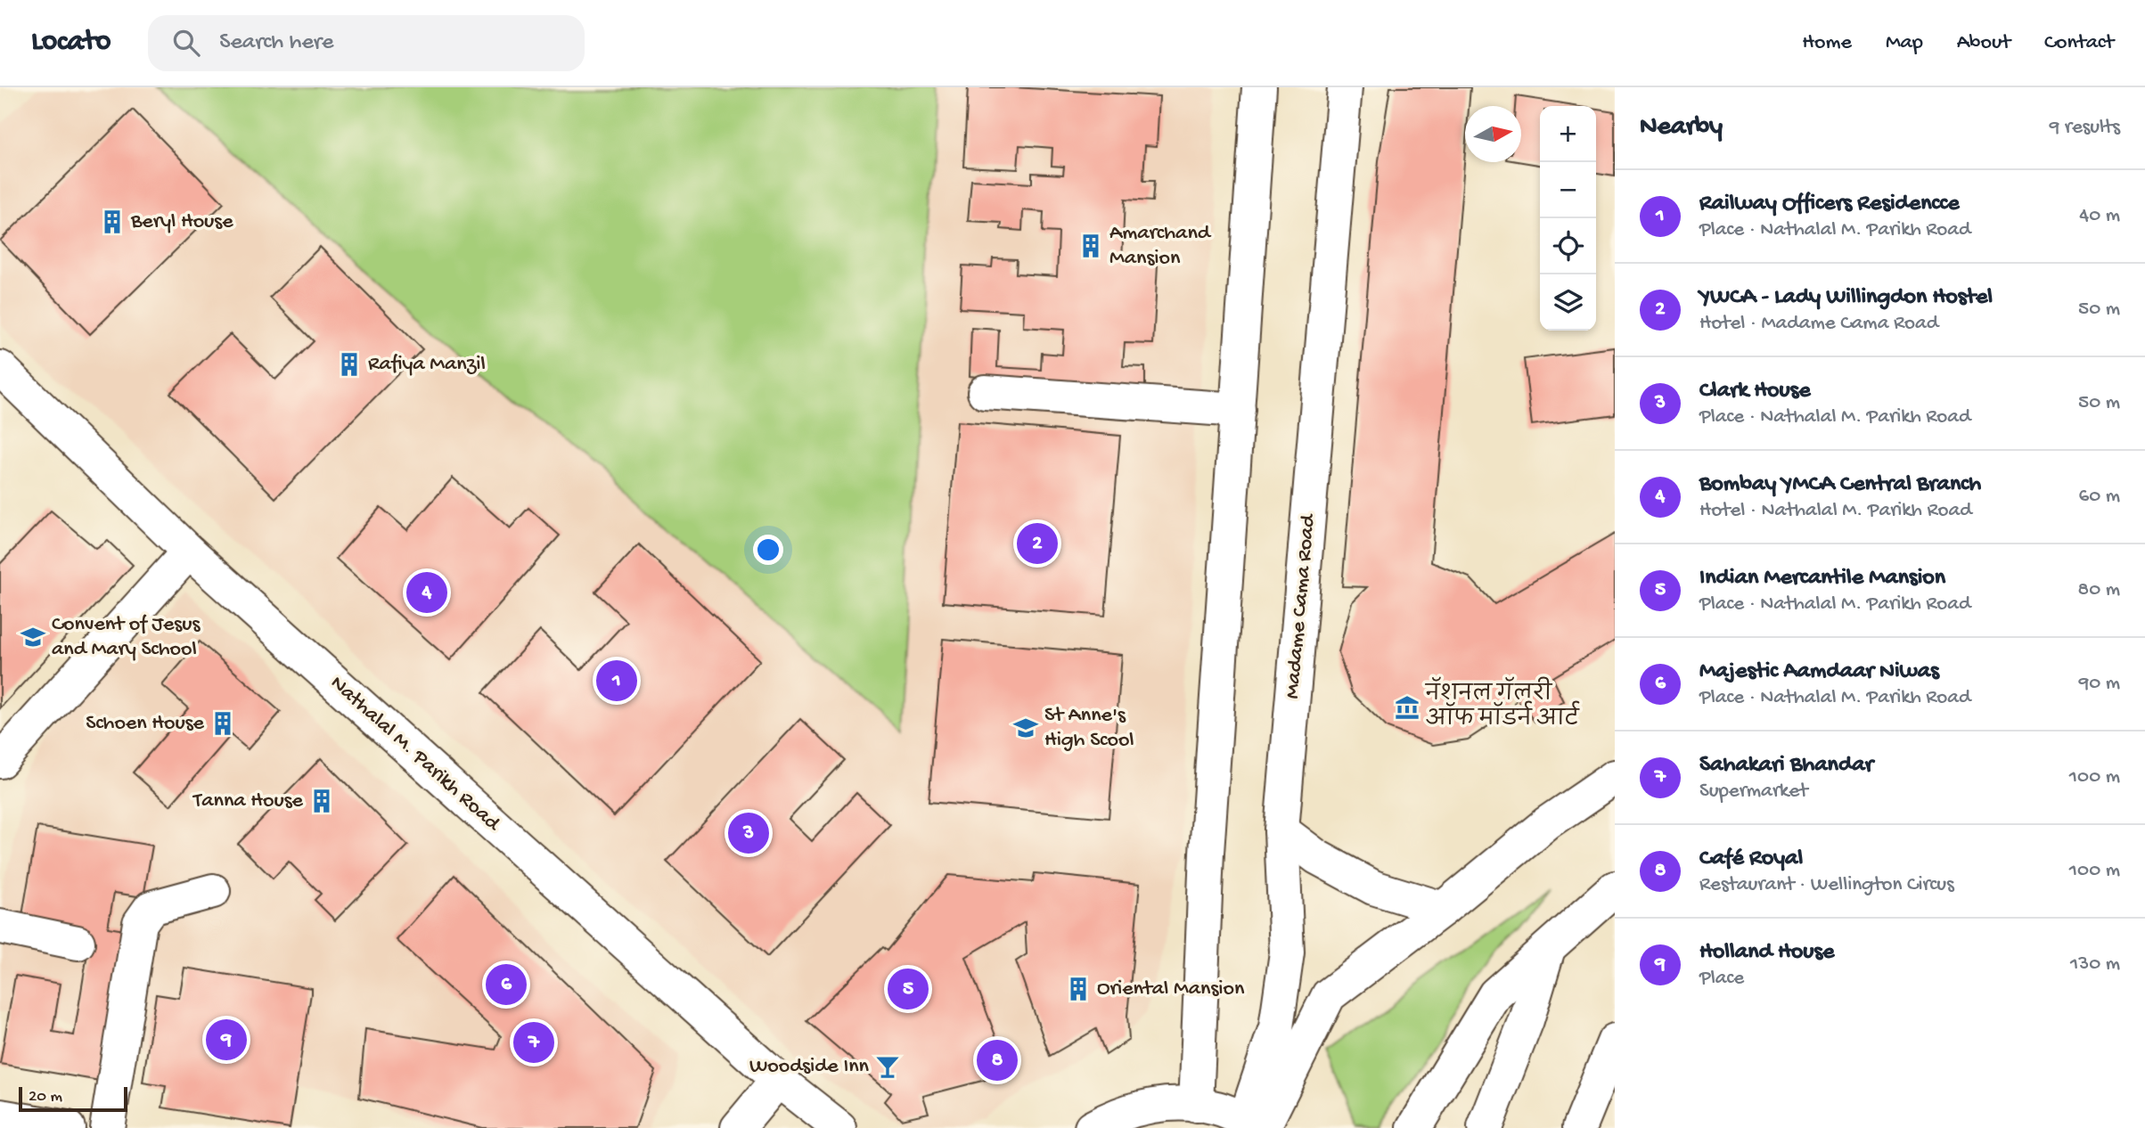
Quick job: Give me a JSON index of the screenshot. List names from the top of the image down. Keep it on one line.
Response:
{"streets":{"main road":["Madame Cama Road","Nathalal M. Parikh Road"]},"places":{"building":["Beryl House","Amarchand Mansion","Rafiya Manzil","Schoen House","Tanna House","Oriental Mansion"],"school or university":["Convent of Jesus and Mary School","St Anne's High Scool"],"museum":["नॅशनल गॅलरी ऑफ मॉडर्न आर्ट"],"bar":["Woodside Inn"]},"scale_bar":"20 m","north":"right","page":{"header":"Locato","search":"Search here","nav":["Home","Map","About","Contact"],"heading":["Nearby","9 results"],"map_buttons":["+","−"],"list":[{"mark":"1","name":"Railway Officers Residencce","note":"Place · Nathalal M. Parikh Road","value":"40 m"},{"mark":"2","name":"YWCA - Lady Willingdon Hostel","note":"Hotel · Madame Cama Road","value":"50 m"},{"mark":"3","name":"Clark House","note":"Place · Nathalal M. Parikh Road","value":"50 m"},{"mark":"4","name":"Bombay YMCA Central Branch","note":"Hotel · Nathalal M. Parikh Road","value":"60 m"},{"mark":"5","name":"Indian Mercantile Mansion","note":"Place · Nathalal M. Parikh Road","value":"80 m"},{"mark":"6","name":"Majestic Aamdaar Niwas","note":"Place · Nathalal M. Parikh Road","value":"90 m"},{"mark":"7","name":"Sahakari Bhandar","note":"Supermarket","value":"100 m"},{"mark":"8","name":"Café Royal","note":"Restaurant · Wellington Circus","value":"100 m"},{"mark":"9","name":"Holland House","note":"Place","value":"130 m"}],"pins":["2","4","1","3","6","5","9","7","8"],"scale":"20 m"}}
